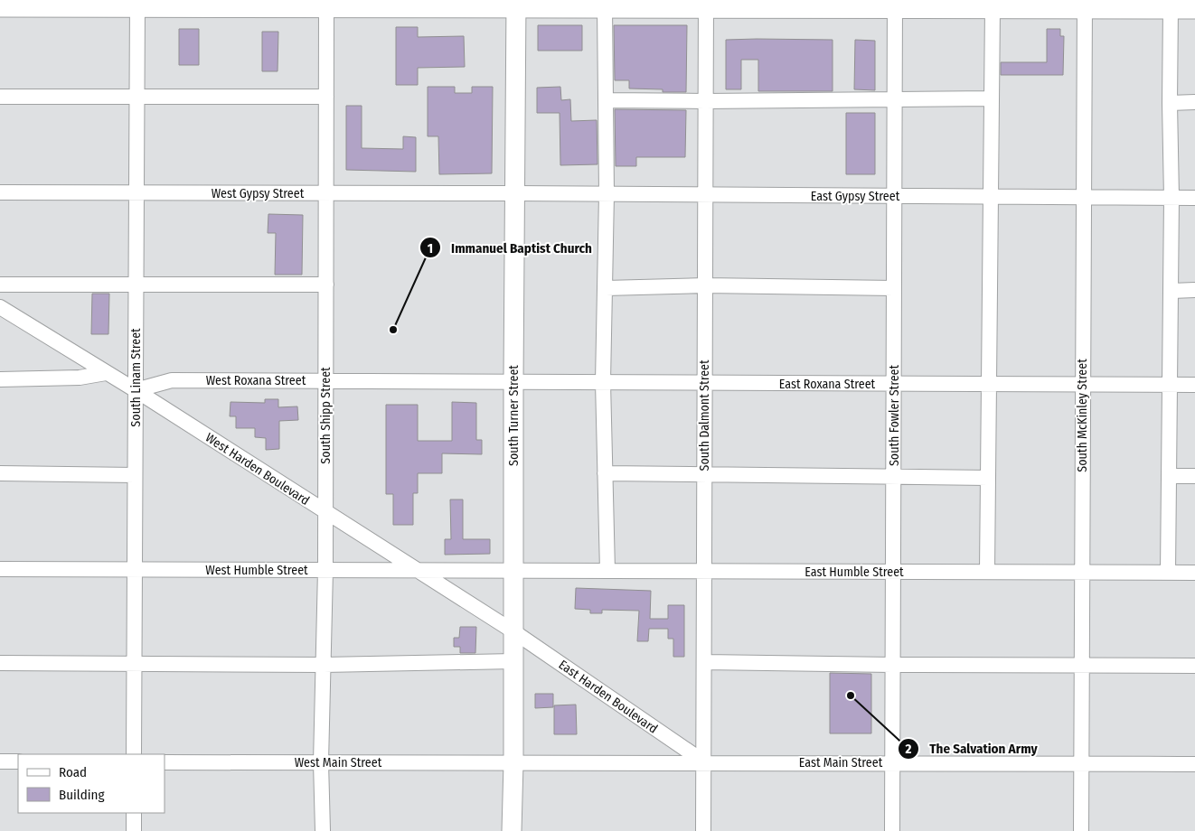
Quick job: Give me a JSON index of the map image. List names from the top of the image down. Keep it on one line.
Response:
{"streets":{"main road":["South Turner Street"],"street":["West Gypsy Street","East Gypsy Street","South Linam Street","West Roxana Street","East Roxana Street","South Shipp Street","South Dalmont Street","South Fowler Street","South McKinley Street","West Harden Boulevard","West Humble Street","East Humble Street","East Harden Boulevard","West Main Street","East Main Street"]},"crossings":[["West Gypsy Street","East Gypsy Street"],["West Gypsy Street","South Linam Street"],["West Gypsy Street","South Shipp Street"],["West Gypsy Street","South Turner Street"],["East Gypsy Street","South Turner Street"],["East Gypsy Street","South Dalmont Street"],["East Gypsy Street","South Fowler Street"],["East Gypsy Street","South McKinley Street"],["South Linam Street","West Roxana Street"],["South Linam Street","West Harden Boulevard"],["South Linam Street","West Humble Street"],["West Roxana Street","East Roxana Street"],["West Roxana Street","South Shipp Street"],["West Roxana Street","South Turner Street"],["West Roxana Street","West Harden Boulevard"],["East Roxana Street","South Turner Street"],["East Roxana Street","South Dalmont Street"],["East Roxana Street","South Fowler Street"],["East Roxana Street","South McKinley Street"],["South Shipp Street","West Harden Boulevard"],["South Shipp Street","West Humble Street"],["South Shipp Street","West Main Street"],["South Turner Street","West Harden Boulevard"],["South Turner Street","West Humble Street"],["South Turner Street","East Humble Street"],["South Turner Street","East Harden Boulevard"],["South Turner Street","West Main Street"],["South Turner Street","East Main Street"],["South Dalmont Street","East Humble Street"],["South Dalmont Street","East Harden Boulevard"],["South Dalmont Street","East Main Street"],["South Fowler Street","East Humble Street"],["South Fowler Street","East Main Street"],["South McKinley Street","East Humble Street"],["South McKinley Street","East Main Street"],["West Harden Boulevard","West Humble Street"],["West Harden Boulevard","East Harden Boulevard"],["West Humble Street","East Humble Street"],["East Harden Boulevard","East Main Street"],["West Main Street","East Main Street"]],"places":["Immanuel Baptist Church","The Salvation Army"],"legend":["Road","Building"]}
